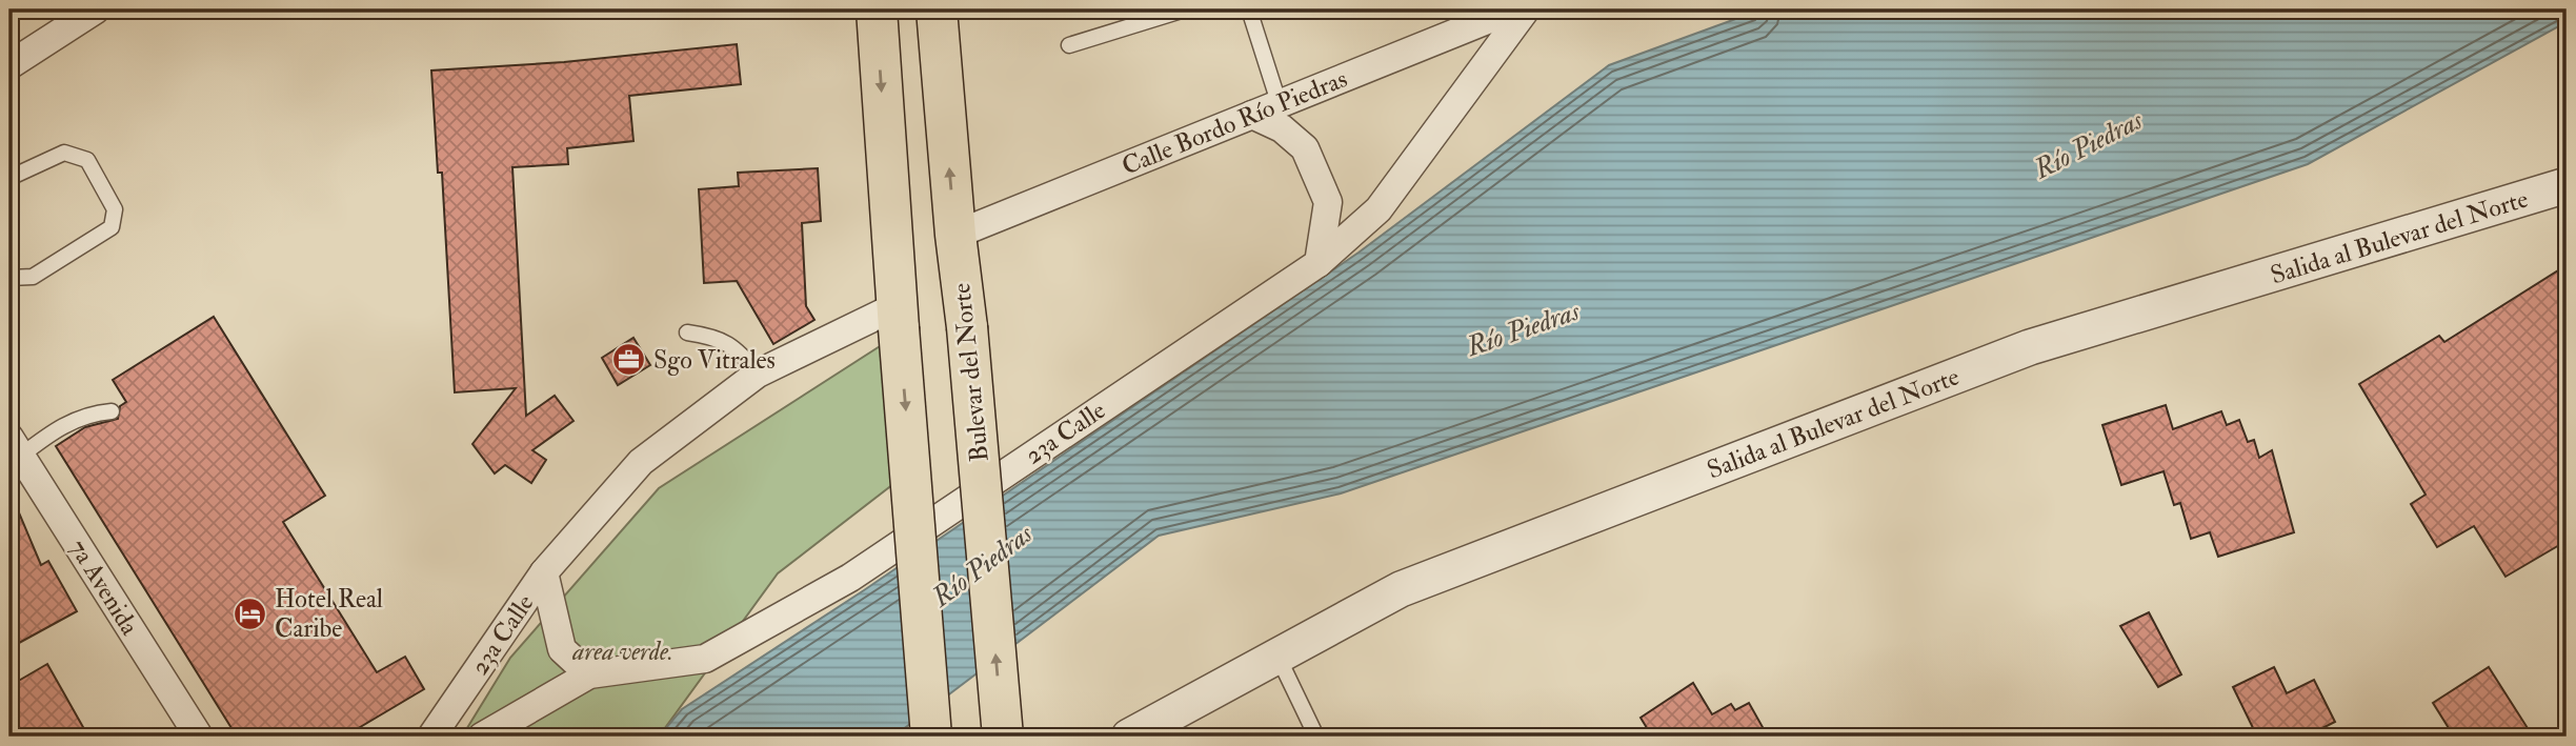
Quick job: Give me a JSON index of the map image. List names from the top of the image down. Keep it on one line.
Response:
{"streets":{"highway":["Bulevar del Norte"],"street":["Calle Bordo Río Piedras","Salida al Bulevar del Norte","23a Calle","7a Avenida"]},"crossings":[["Calle Bordo Río Piedras","Bulevar del Norte"]],"water":["Río Piedras"],"parks":["area verde."],"places":{"office":["Sgo Vitrales"],"hotel":["Hotel Real Caribe"]}}
